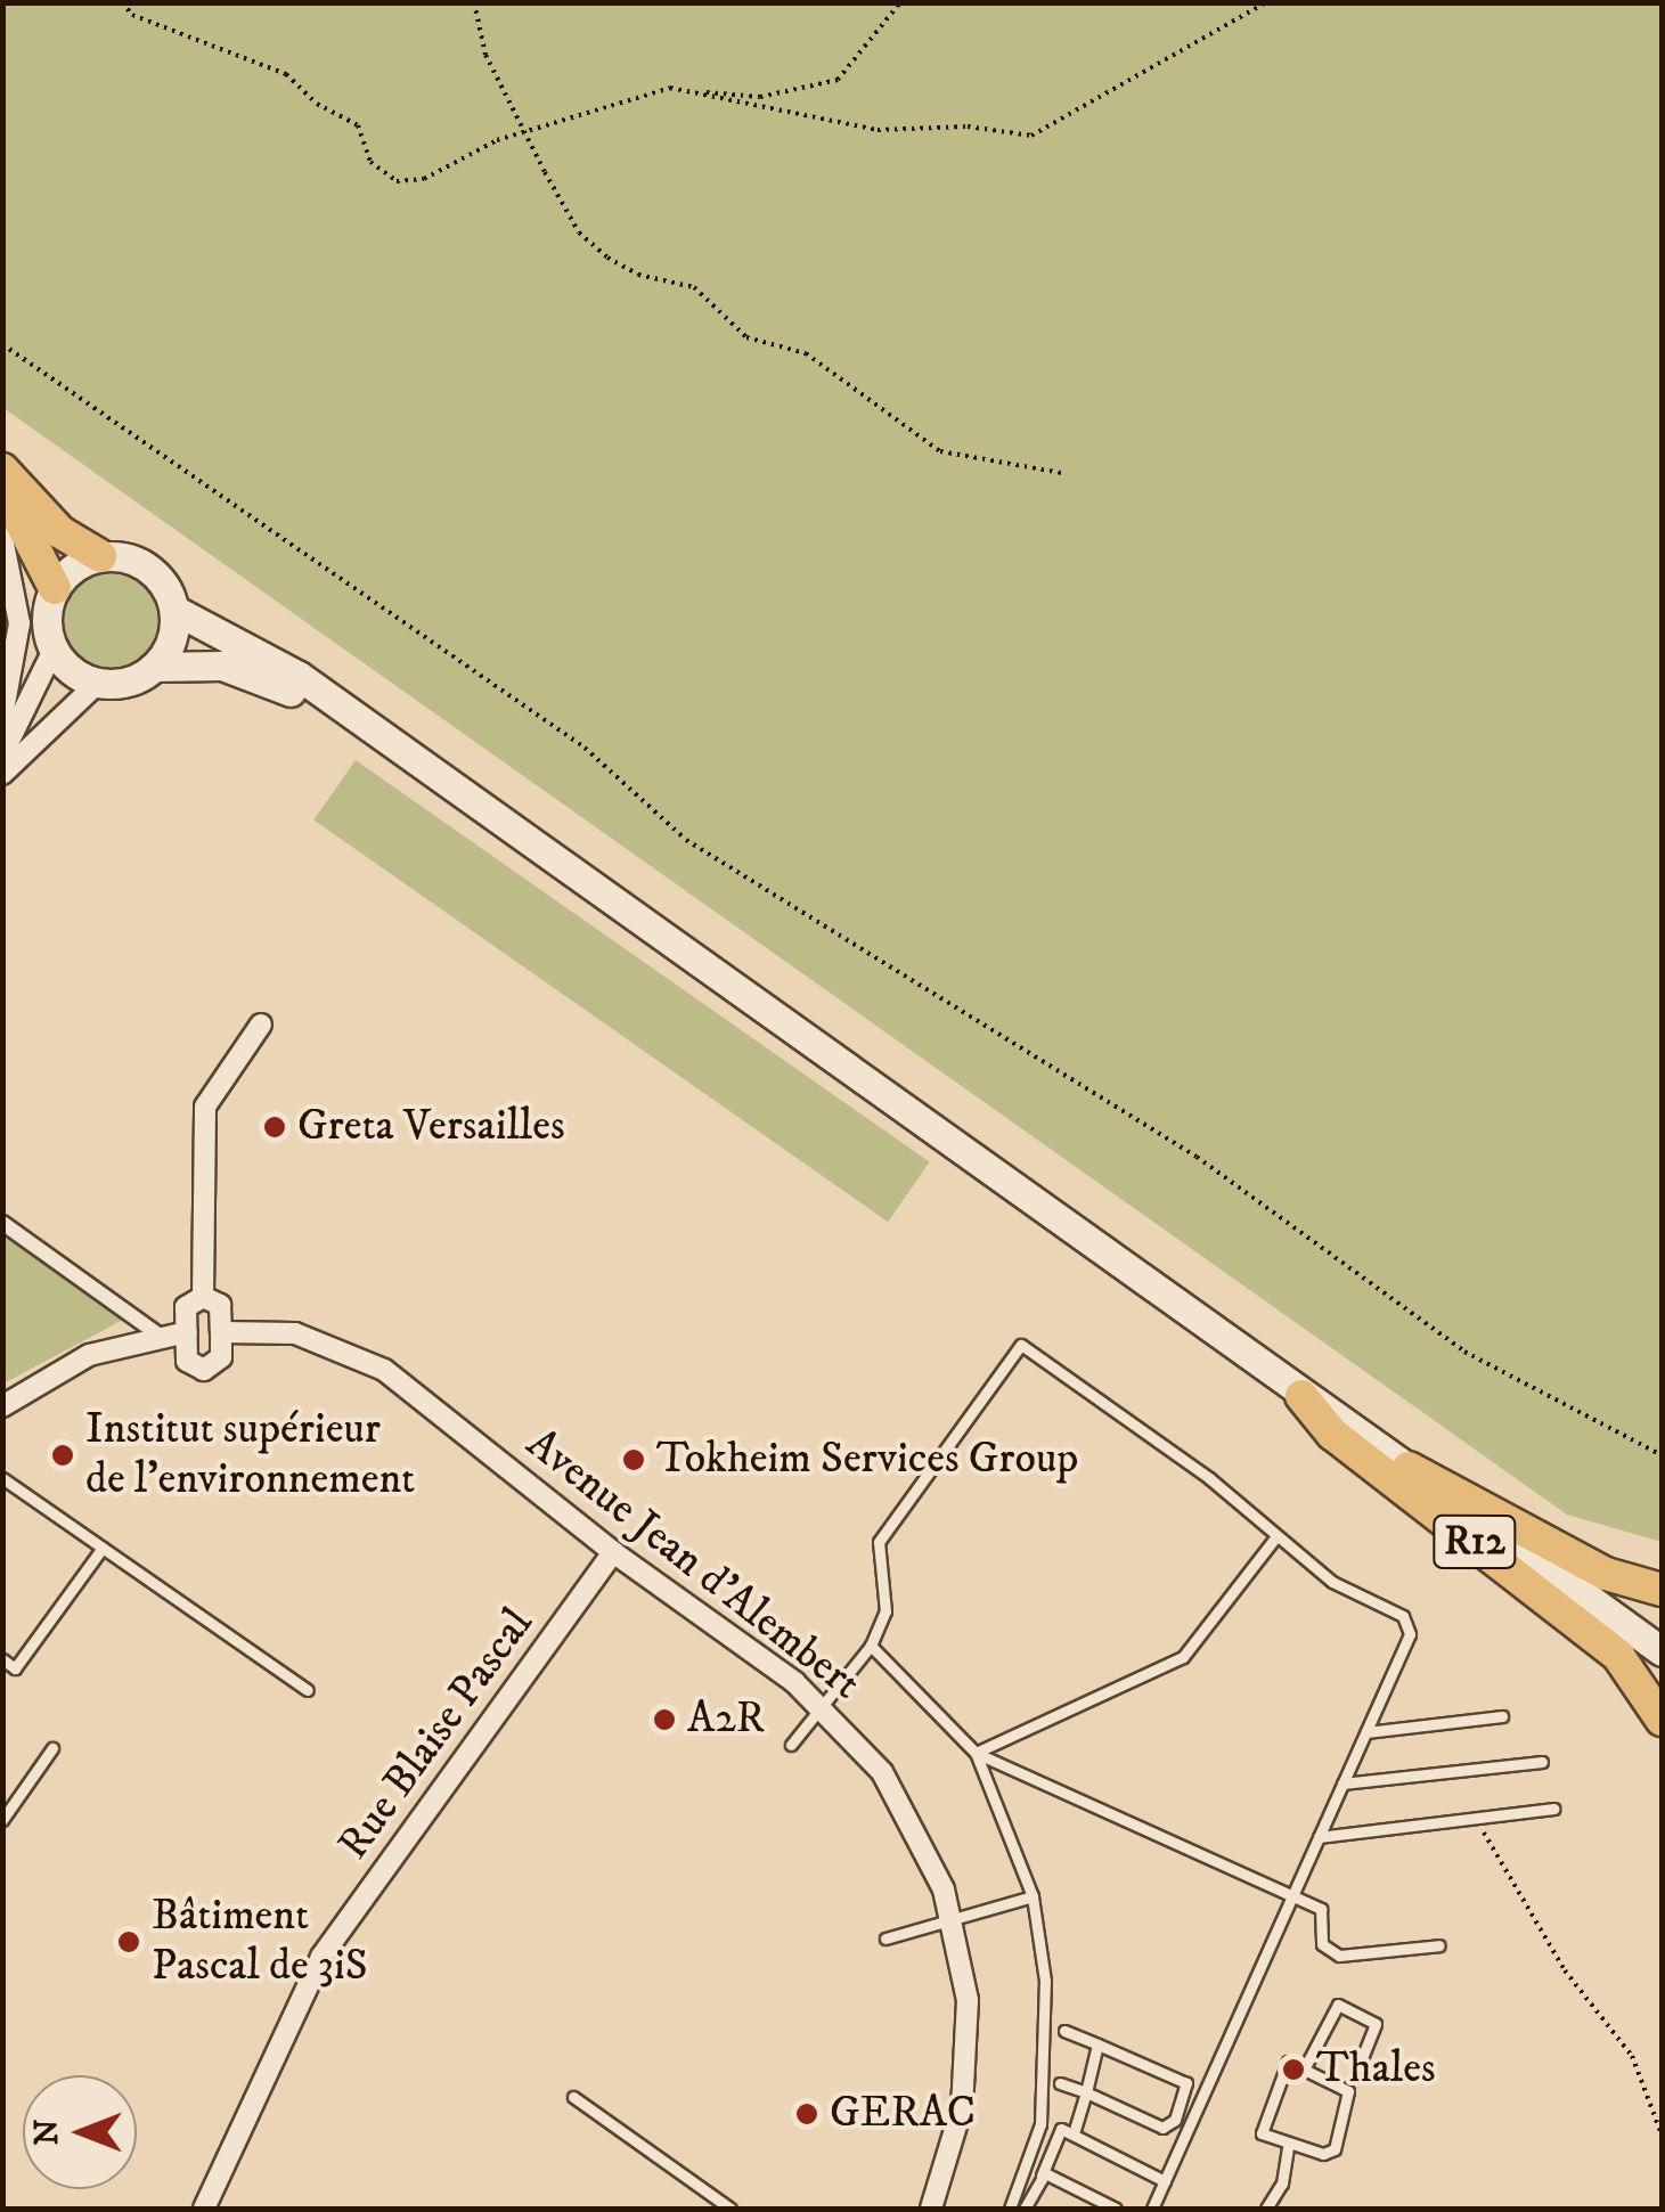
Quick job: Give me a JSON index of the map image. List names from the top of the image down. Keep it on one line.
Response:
{"streets":{"main road":["R12"],"street":["Avenue Jean d'Alembert","Rue Blaise Pascal"]},"crossings":[["Avenue Jean d'Alembert","Rue Blaise Pascal"]],"places":["Greta Versailles","Institut supérieur de l'environnement","Tokheim Services Group","A2R","Bâtiment Pascal de 3iS","Thales","GERAC"],"north":"left"}
